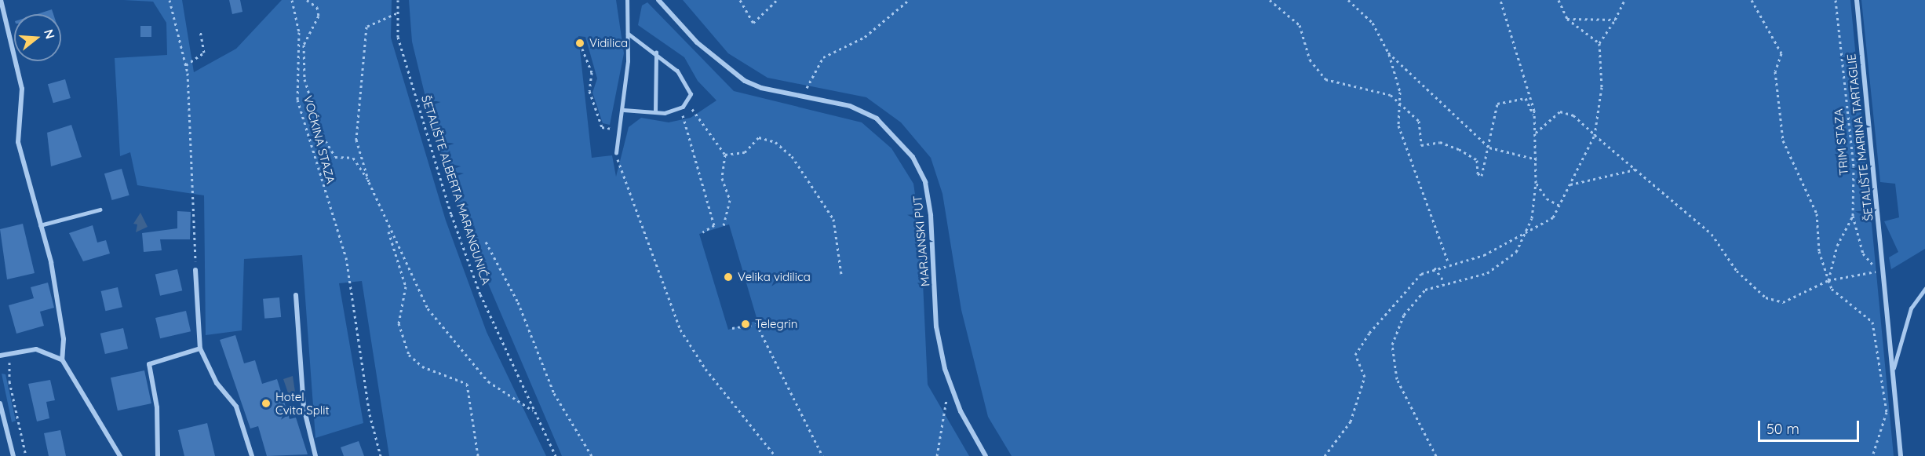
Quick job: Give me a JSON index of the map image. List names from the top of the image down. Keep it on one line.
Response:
{"streets":{"street":["ŠETALIŠTE MARINA TARTAGLIE","MARJANSKI PUT"],"path":["VOĆKINA STAZA","TRIM STAZA","ŠETALIŠTE ALBERTA MARANGUNIĆA"]},"crossings":[["ŠETALIŠTE MARINA TARTAGLIE","TRIM STAZA"]],"places":["Vidilica","Velika vidilica","Telegrin","Hotel Cvita Split"],"scale_bar":"50 m","north":"right"}
